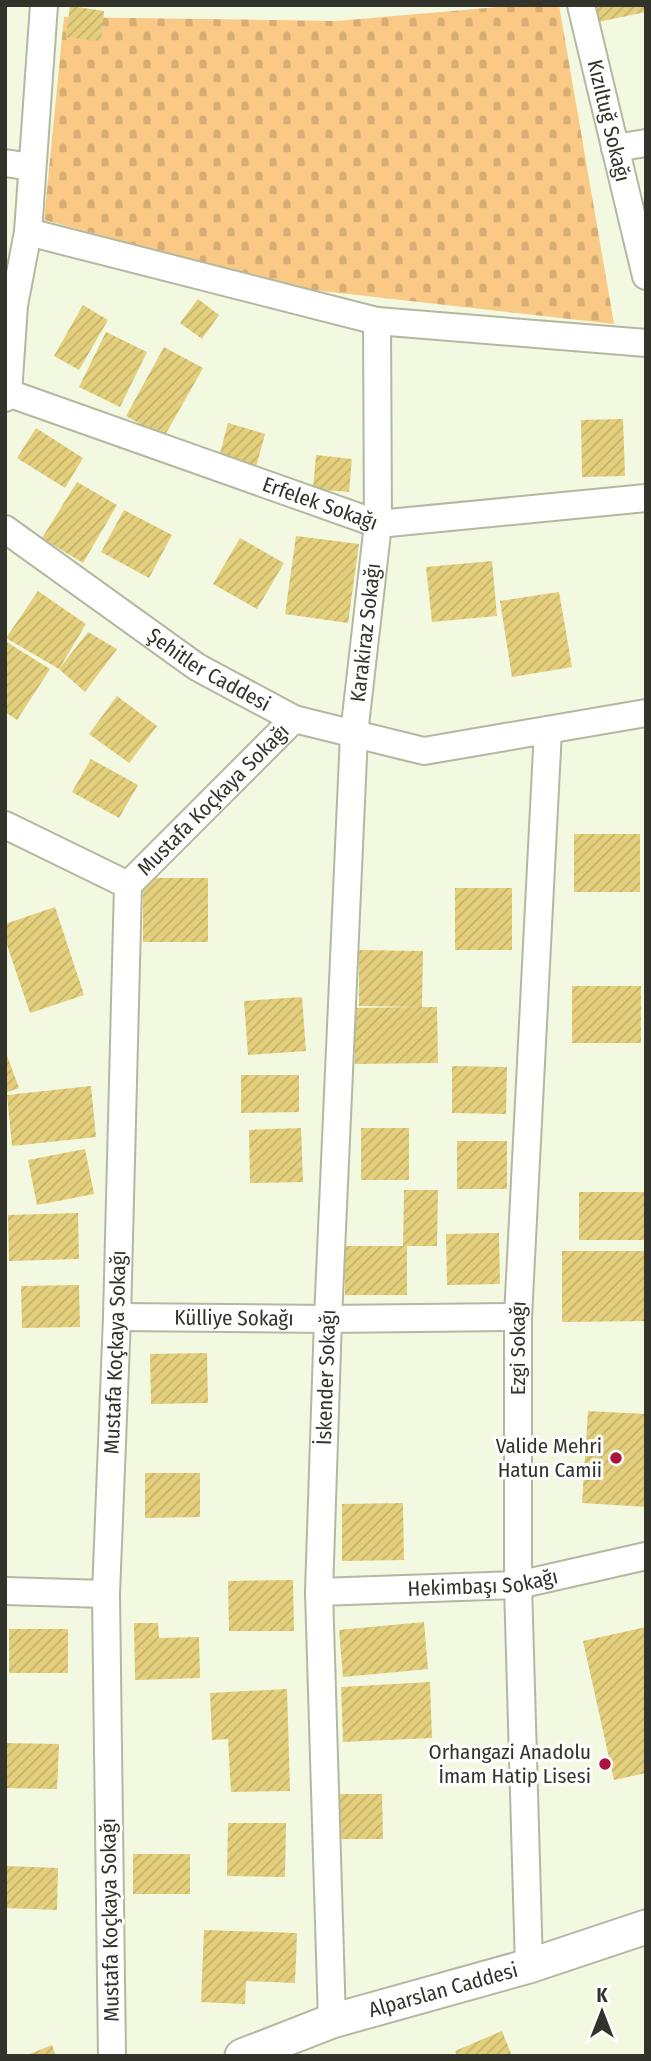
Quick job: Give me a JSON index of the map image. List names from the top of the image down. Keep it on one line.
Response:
{"streets":{"street":["Kızıltuğ Sokağı","Erfelek Sokağı","Karakiraz Sokağı","Şehitler Caddesi","Mustafa Koçkaya Sokağı","Külliye Sokağı","Ezgi Sokağı","İskender Sokağı","Hekimbaşı Sokağı","Alparslan Caddesi"]},"crossings":[["Erfelek Sokağı","Karakiraz Sokağı"],["Karakiraz Sokağı","Şehitler Caddesi"],["Karakiraz Sokağı","İskender Sokağı"],["Şehitler Caddesi","Mustafa Koçkaya Sokağı"],["Şehitler Caddesi","Ezgi Sokağı"],["Şehitler Caddesi","İskender Sokağı"],["Mustafa Koçkaya Sokağı","Külliye Sokağı"],["Külliye Sokağı","Ezgi Sokağı"],["Külliye Sokağı","İskender Sokağı"],["Ezgi Sokağı","Hekimbaşı Sokağı"],["Ezgi Sokağı","Alparslan Caddesi"],["İskender Sokağı","Hekimbaşı Sokağı"],["İskender Sokağı","Alparslan Caddesi"]],"places":["Valide Mehri Hatun Camii","Orhangazi Anadolu İmam Hatip Lisesi"],"north":"top"}
